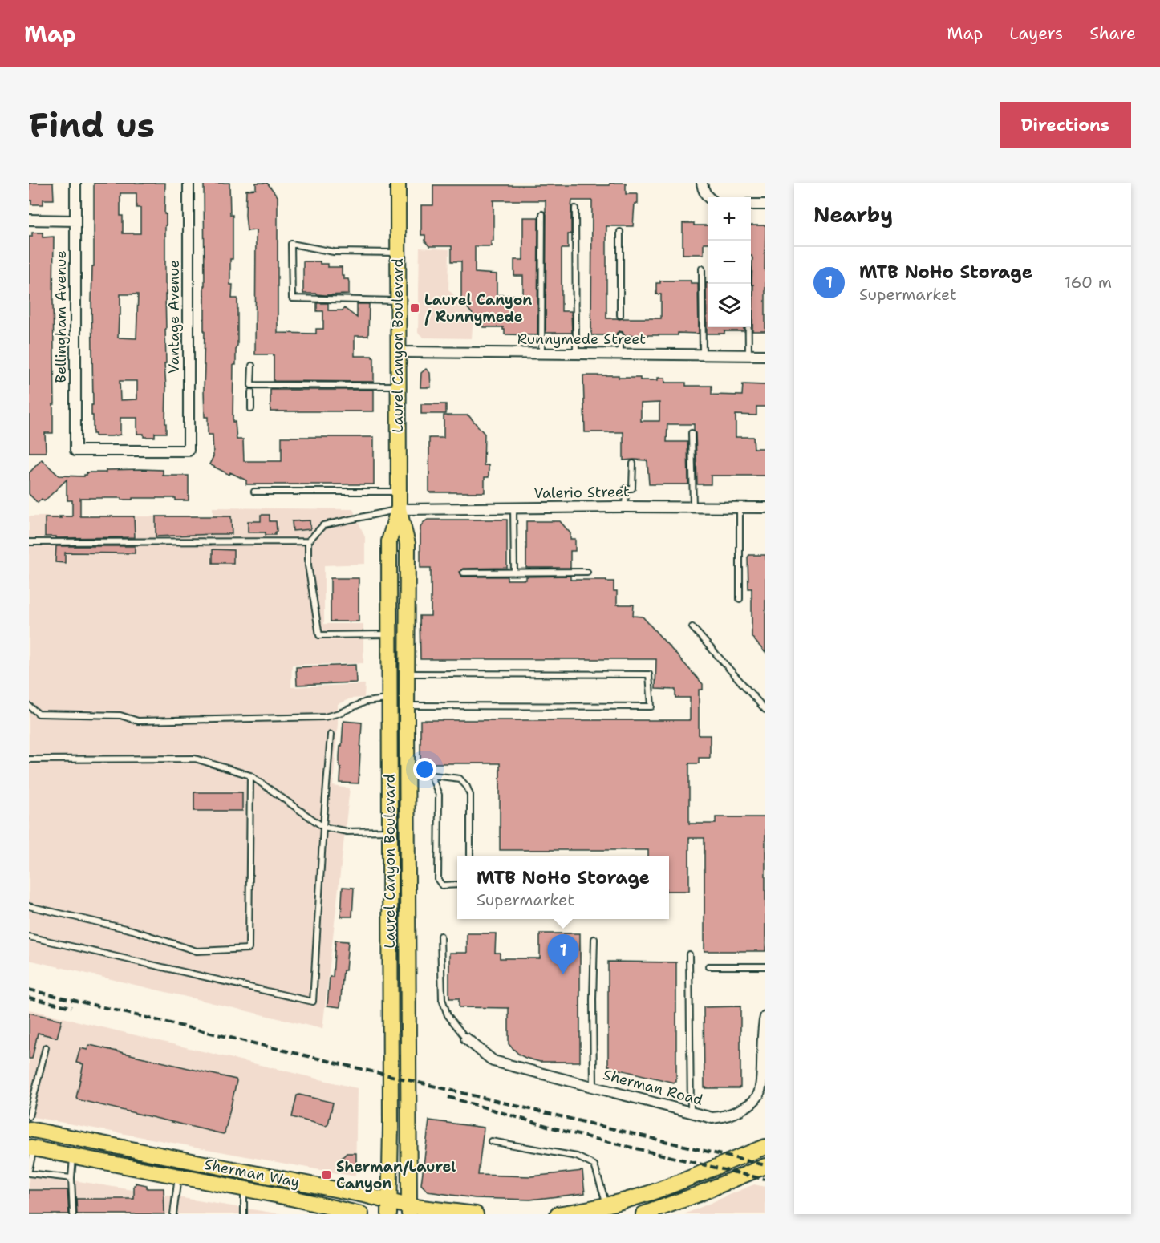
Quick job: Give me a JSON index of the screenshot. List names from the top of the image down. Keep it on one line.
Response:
{"streets":{"main road":["Laurel Canyon Boulevard","Sherman Way"],"street":["Bellingham Avenue","Vantage Avenue","Runnymede Street","Valerio Street","Sherman Road"]},"crossings":[["Bellingham Avenue","Vantage Avenue"],["Runnymede Street","Laurel Canyon Boulevard"],["Laurel Canyon Boulevard","Valerio Street"],["Laurel Canyon Boulevard","Sherman Way"]],"places":{"transit":["Laurel Canyon / Runnymede","Sherman/Laurel Canyon"]},"page":{"header":"Map","nav":["Map","Layers","Share"],"buttons":"Directions","title":"Find us","heading":"Nearby","map_buttons":["+","−"],"list":[{"mark":"1","name":"MTB NoHo Storage","note":"Supermarket","value":"160 m"}],"popup":["MTB NoHo Storage","Supermarket"],"pins":"1"}}
